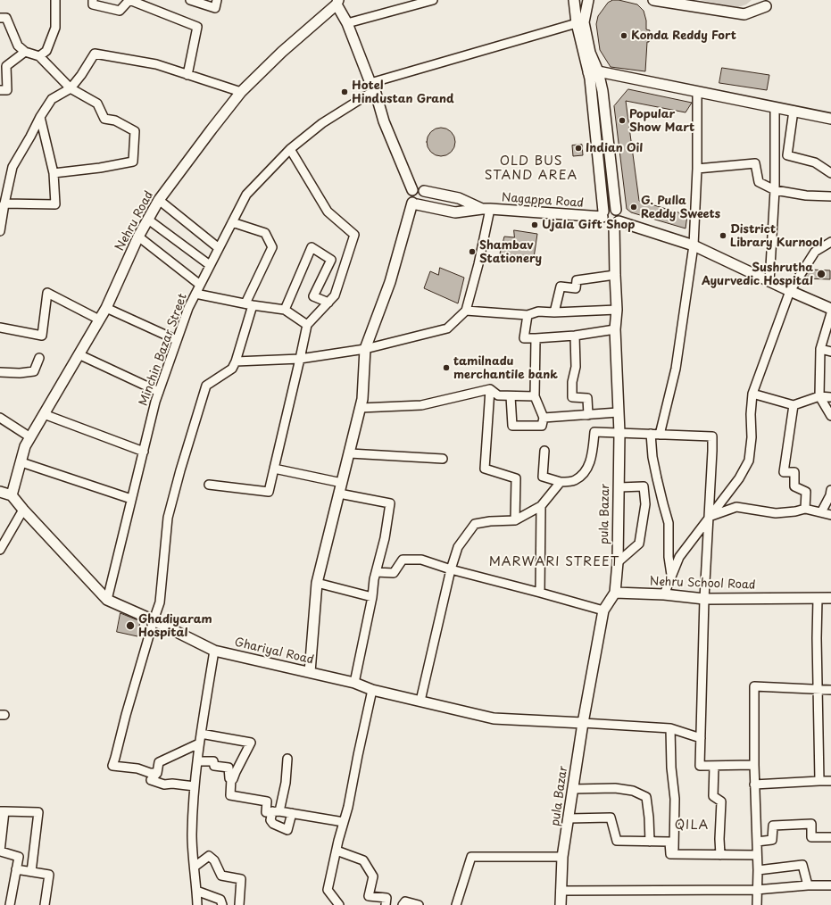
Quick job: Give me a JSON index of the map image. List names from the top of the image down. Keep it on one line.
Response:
{"streets":{"street":["Nagappa Road","Nehru Road","Minchin Bazar Street","pula Bazar","Nehru School Road","Ghariyal Road"]},"crossings":[["Nagappa Road","pula Bazar"],["Nehru Road","Ghariyal Road"],["Minchin Bazar Street","Ghariyal Road"],["pula Bazar","Nehru School Road"],["pula Bazar","Ghariyal Road"]],"districts":["OLD BUS STAND AREA","MARWARI STREET","QILA"],"places":["Konda Reddy Fort","Hotel Hindustan Grand","Popular Show Mart","Indian Oil","G. Pulla Reddy Sweets","Ujala Gift Shop","District Library Kurnool","Shambav Stationery","Sushrutha Ayurvedic Hospital","tamilnadu merchantile bank","Ghadiyaram Hospital"]}
